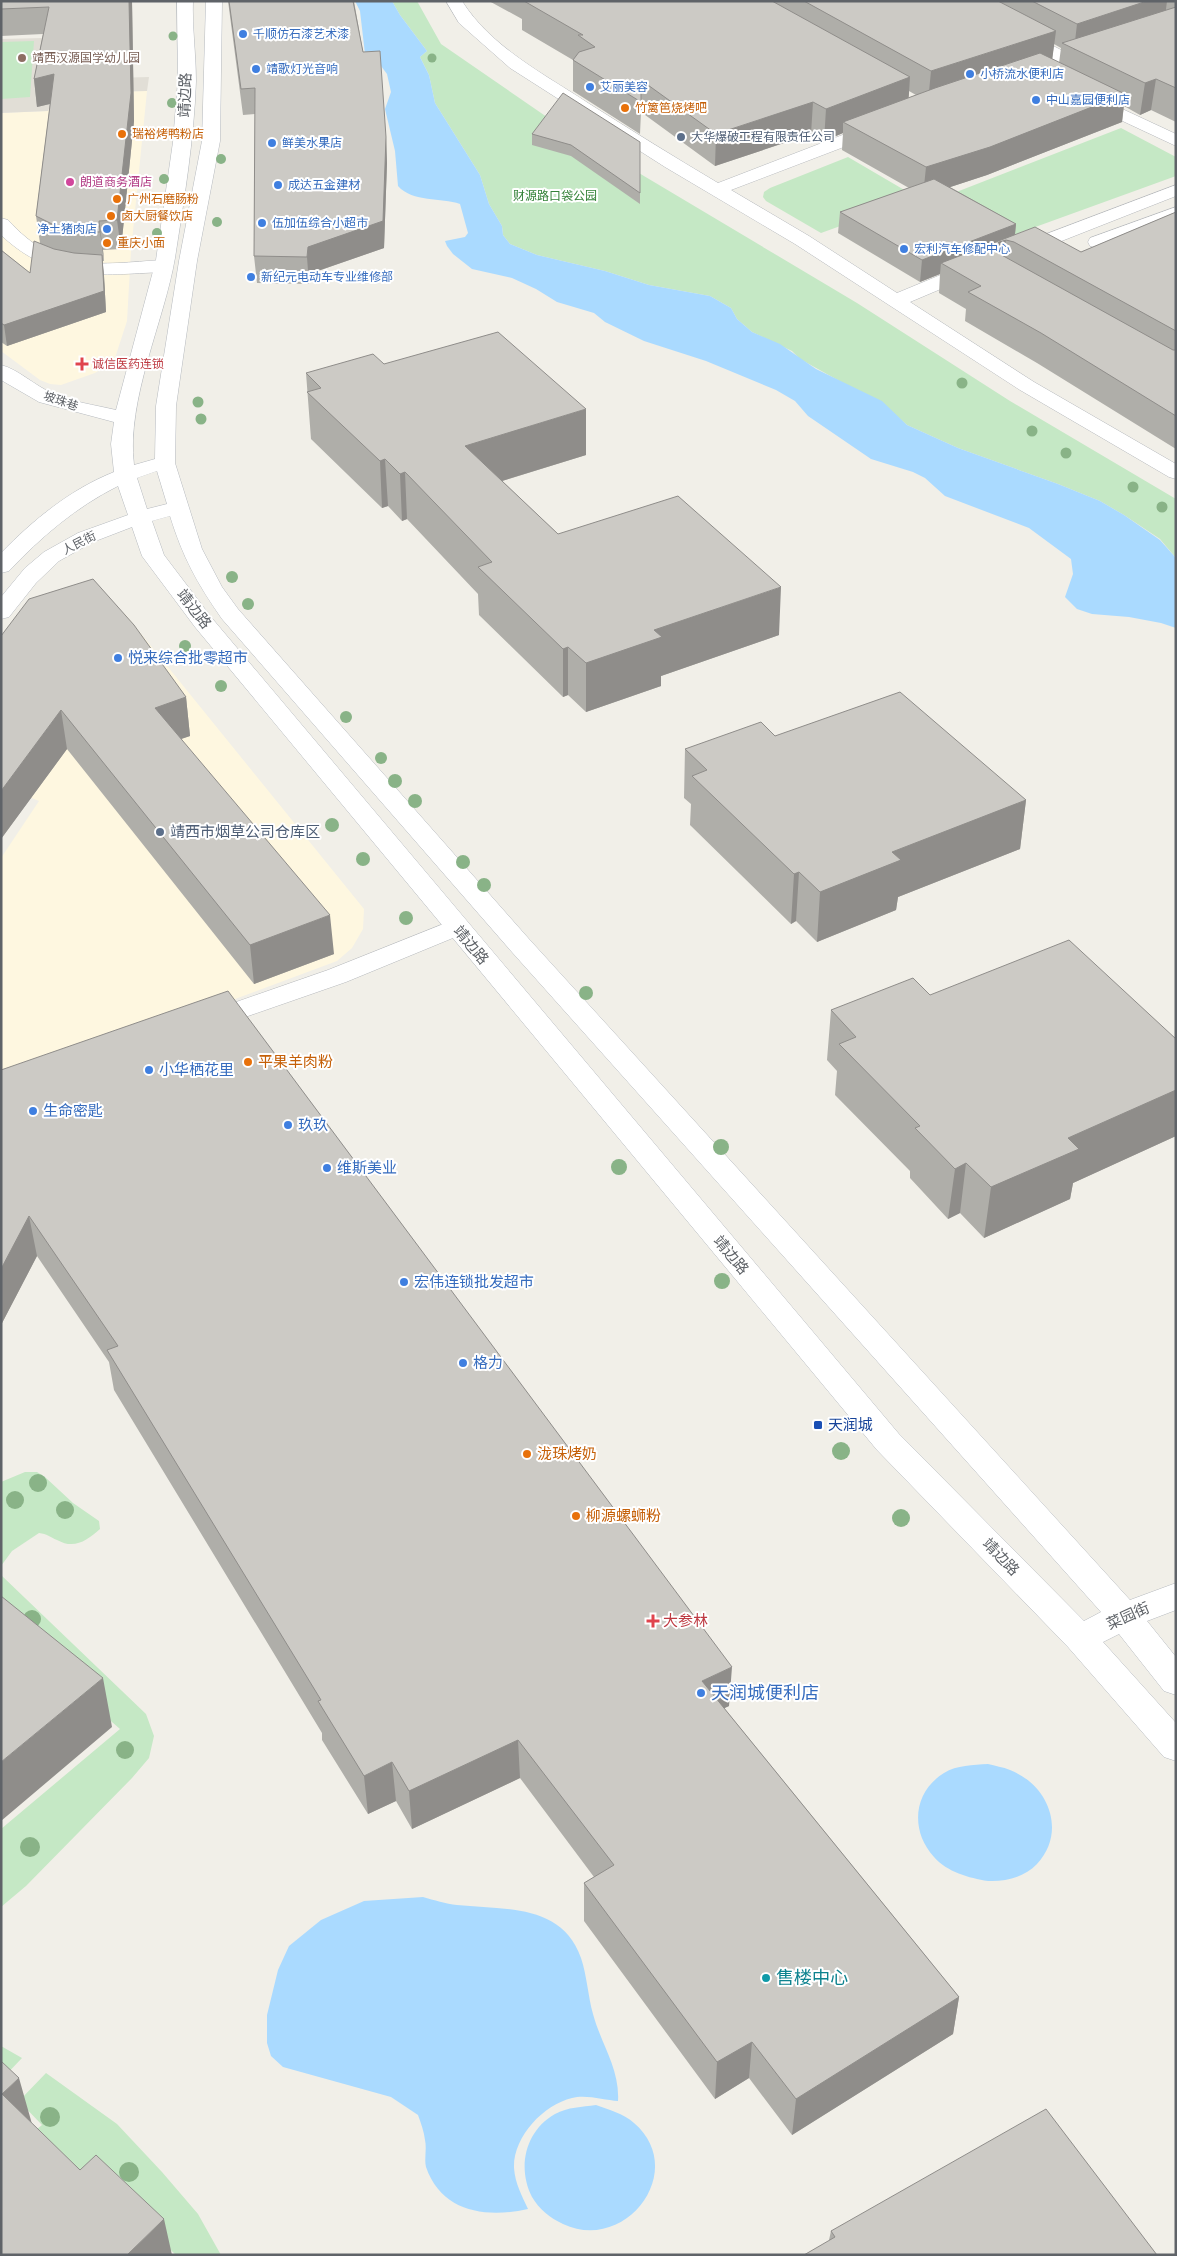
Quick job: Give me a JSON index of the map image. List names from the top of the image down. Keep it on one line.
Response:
{"streets":{"main road":["靖边路","坡珠巷","人民街","菜园街"]},"crossings":[["靖边路","坡珠巷"],["靖边路","人民街"],["靖边路","菜园街"]],"parks":["财源路口袋公园"],"places":{"other":["千顺仿石漆艺术漆","靖西汉源国学幼儿园","靖歌灯光音响","小桥流水便利店","艾丽美容","中山嘉园便利店","竹篱笆烧烤吧","瑞裕烤鸭粉店","大华爆破工程有限责任公司","鲜美水果店","朗道商务酒店","成达五金建材","广州石磨肠粉","卤大厨餐饮店","伍加伍综合小超市","净土猪肉店","重庆小面","宏利汽车修配中心","新纪元电动车专业维修部","悦来综合批零超市","靖西市烟草公司仓库区","平果羊肉粉","小华栖花里","生命密匙","玖玖","维斯美业","宏伟连锁批发超市","格力","泷珠烤奶","柳源螺蛳粉","天润城便利店","售楼中心"],"health":["诚信医药连锁","大参林"],"transit":["天润城"]}}
